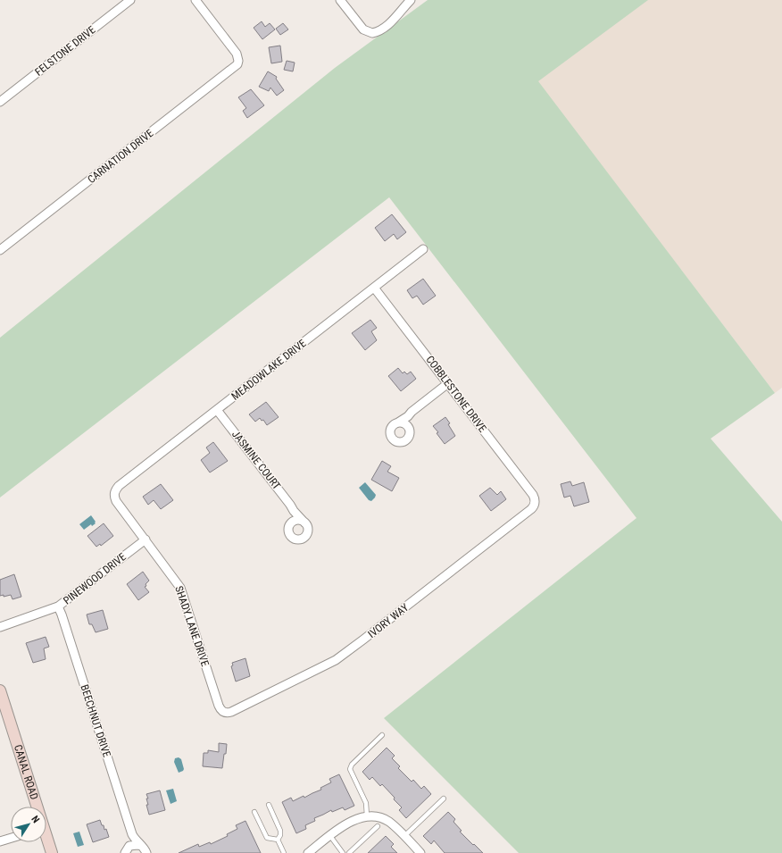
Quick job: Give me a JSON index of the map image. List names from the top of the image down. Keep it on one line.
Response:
{"streets":{"street":["FELSTONE DRIVE","CARNATION DRIVE","MEADOWLAKE DRIVE","COBBLESTONE DRIVE","JASMINE COURT","PINEWOOD DRIVE","IVORY WAY","SHADY LANE DRIVE","BEECHNUT DRIVE","CANAL ROAD"]},"crossings":[["MEADOWLAKE DRIVE","COBBLESTONE DRIVE"],["MEADOWLAKE DRIVE","JASMINE COURT"],["MEADOWLAKE DRIVE","SHADY LANE DRIVE"],["COBBLESTONE DRIVE","IVORY WAY"],["PINEWOOD DRIVE","SHADY LANE DRIVE"],["PINEWOOD DRIVE","BEECHNUT DRIVE"],["IVORY WAY","SHADY LANE DRIVE"]],"north":"top right"}
